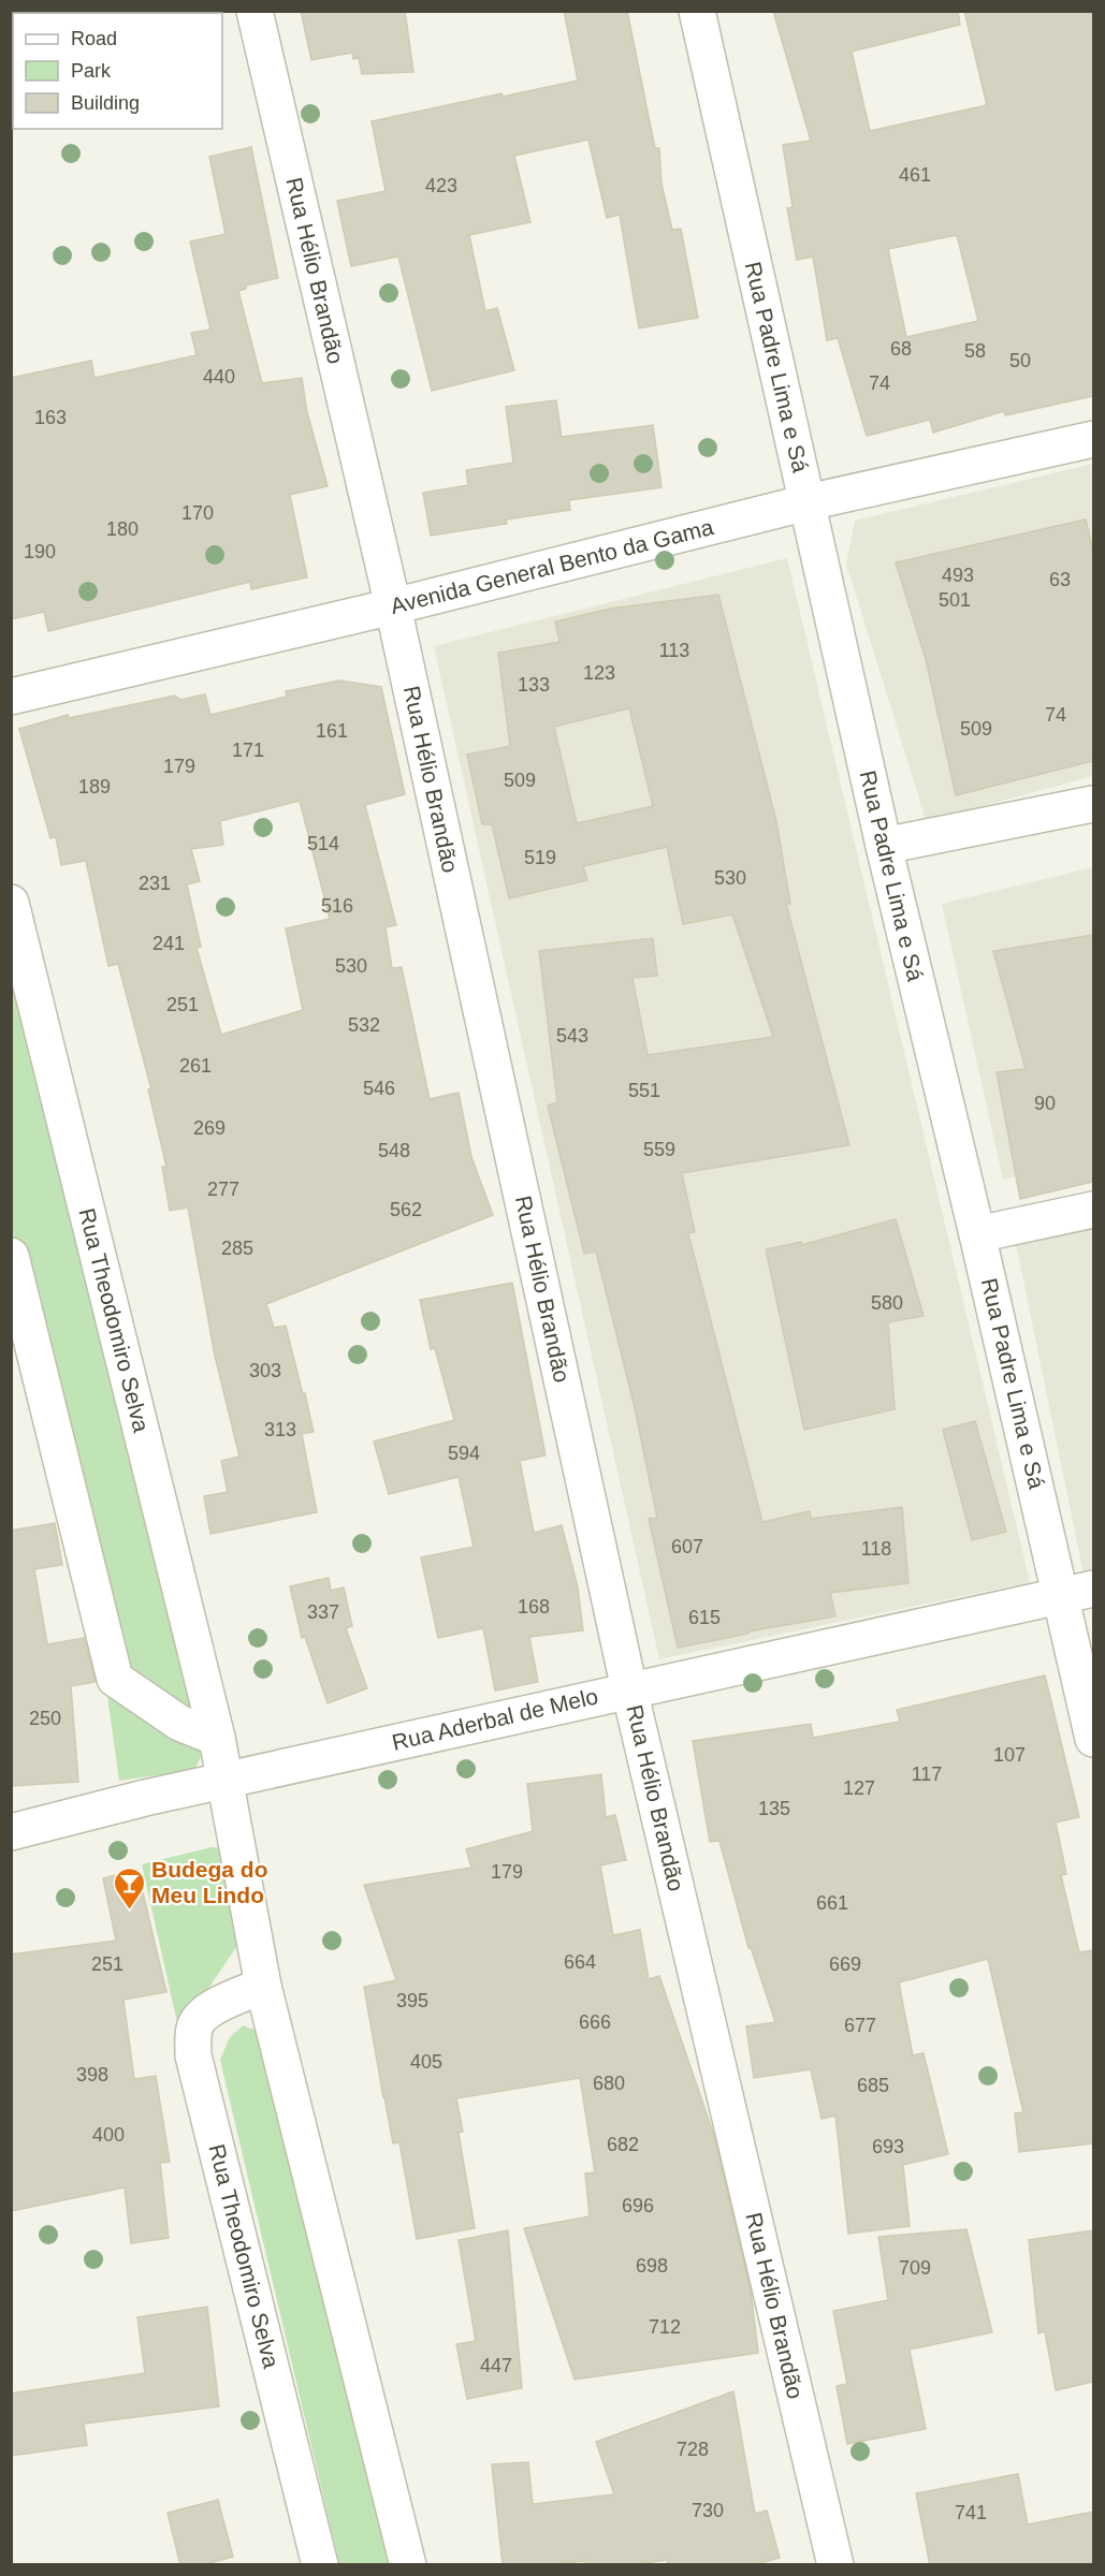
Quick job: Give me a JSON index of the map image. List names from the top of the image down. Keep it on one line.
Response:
{"streets":{"street":["Rua Hélio Brandão","Rua Padre Lima e Sá","Avenida General Bento da Gama","Rua Theodomiro Selva","Rua Aderbal de Melo"]},"crossings":[["Rua Hélio Brandão","Avenida General Bento da Gama"],["Rua Hélio Brandão","Rua Aderbal de Melo"],["Rua Padre Lima e Sá","Avenida General Bento da Gama"],["Rua Padre Lima e Sá","Rua Aderbal de Melo"],["Rua Theodomiro Selva","Rua Aderbal de Melo"]],"places":{"bar":["Budega do Meu Lindo"]},"house_numbers":["461","423","68","58","50","440","74","163","170","180","190","493","63","501","113","123","133","74","509","161","171","179","509","189","514","519","530","231","516","241","530","251","532","543","261","546","551","90","269","559","548","277","562","285","580","303","313","594","607","118","168","337","615","250","107","117","127","135","179","661","664","251","669","395","666","677","405","398","680","685","400","682","693","696","698","709","712","447","728","730","741"],"legend":["Road","Park","Building"]}
